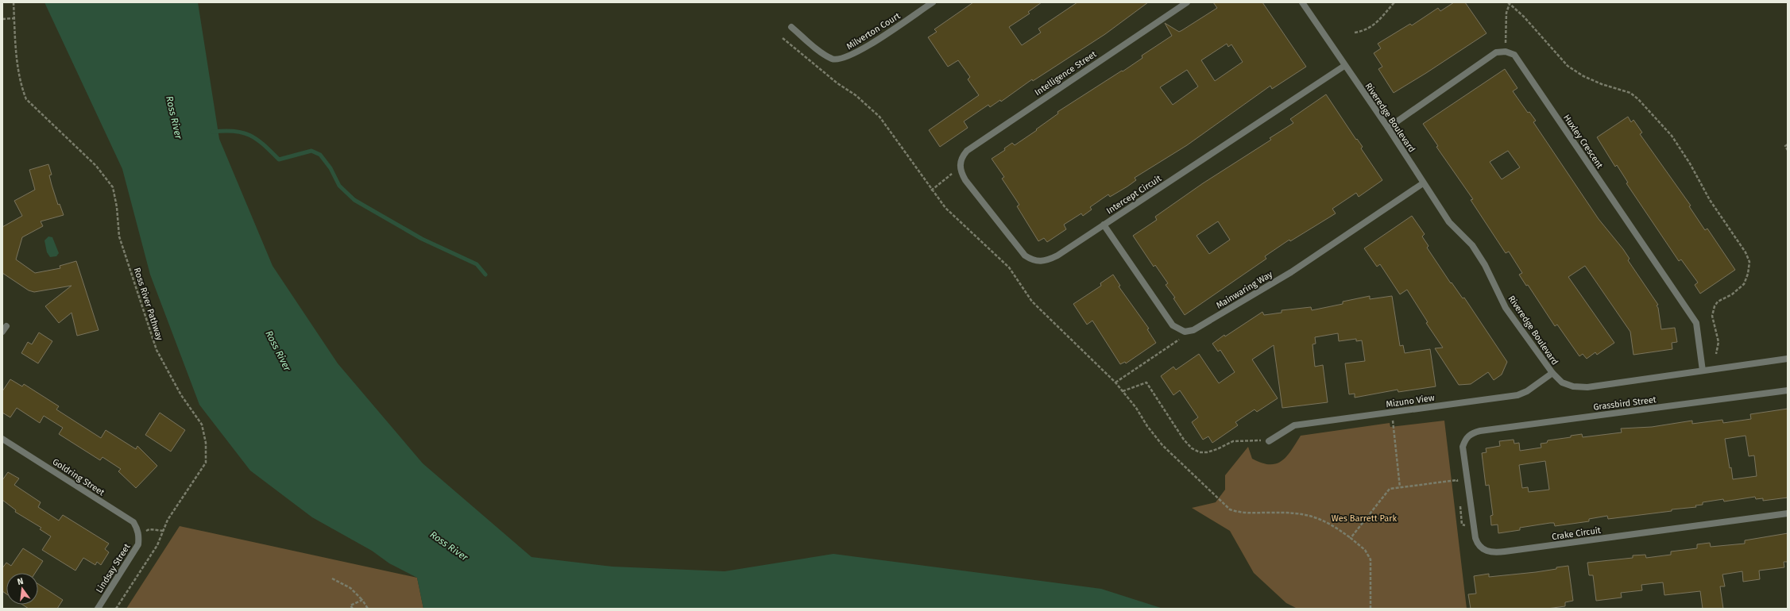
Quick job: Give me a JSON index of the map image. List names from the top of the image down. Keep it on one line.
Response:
{"streets":{"street":["Milverton Court","Intelligence Street","Riveredge Boulevard","Huxley Crescent","Intercept Circuit","Mainwaring Way","Mizuno View","Grassbird Street","Goldring Street","Crake Circuit","Lindsay Street"],"path":["Ross River Pathway"]},"crossings":[["Intelligence Street","Intercept Circuit"],["Riveredge Boulevard","Huxley Crescent"],["Riveredge Boulevard","Intercept Circuit"],["Riveredge Boulevard","Mainwaring Way"],["Riveredge Boulevard","Mizuno View"],["Grassbird Street","Crake Circuit"],["Goldring Street","Lindsay Street"]],"water":["Ross River"],"parks":["Wes Barrett Park"],"north":"top"}
